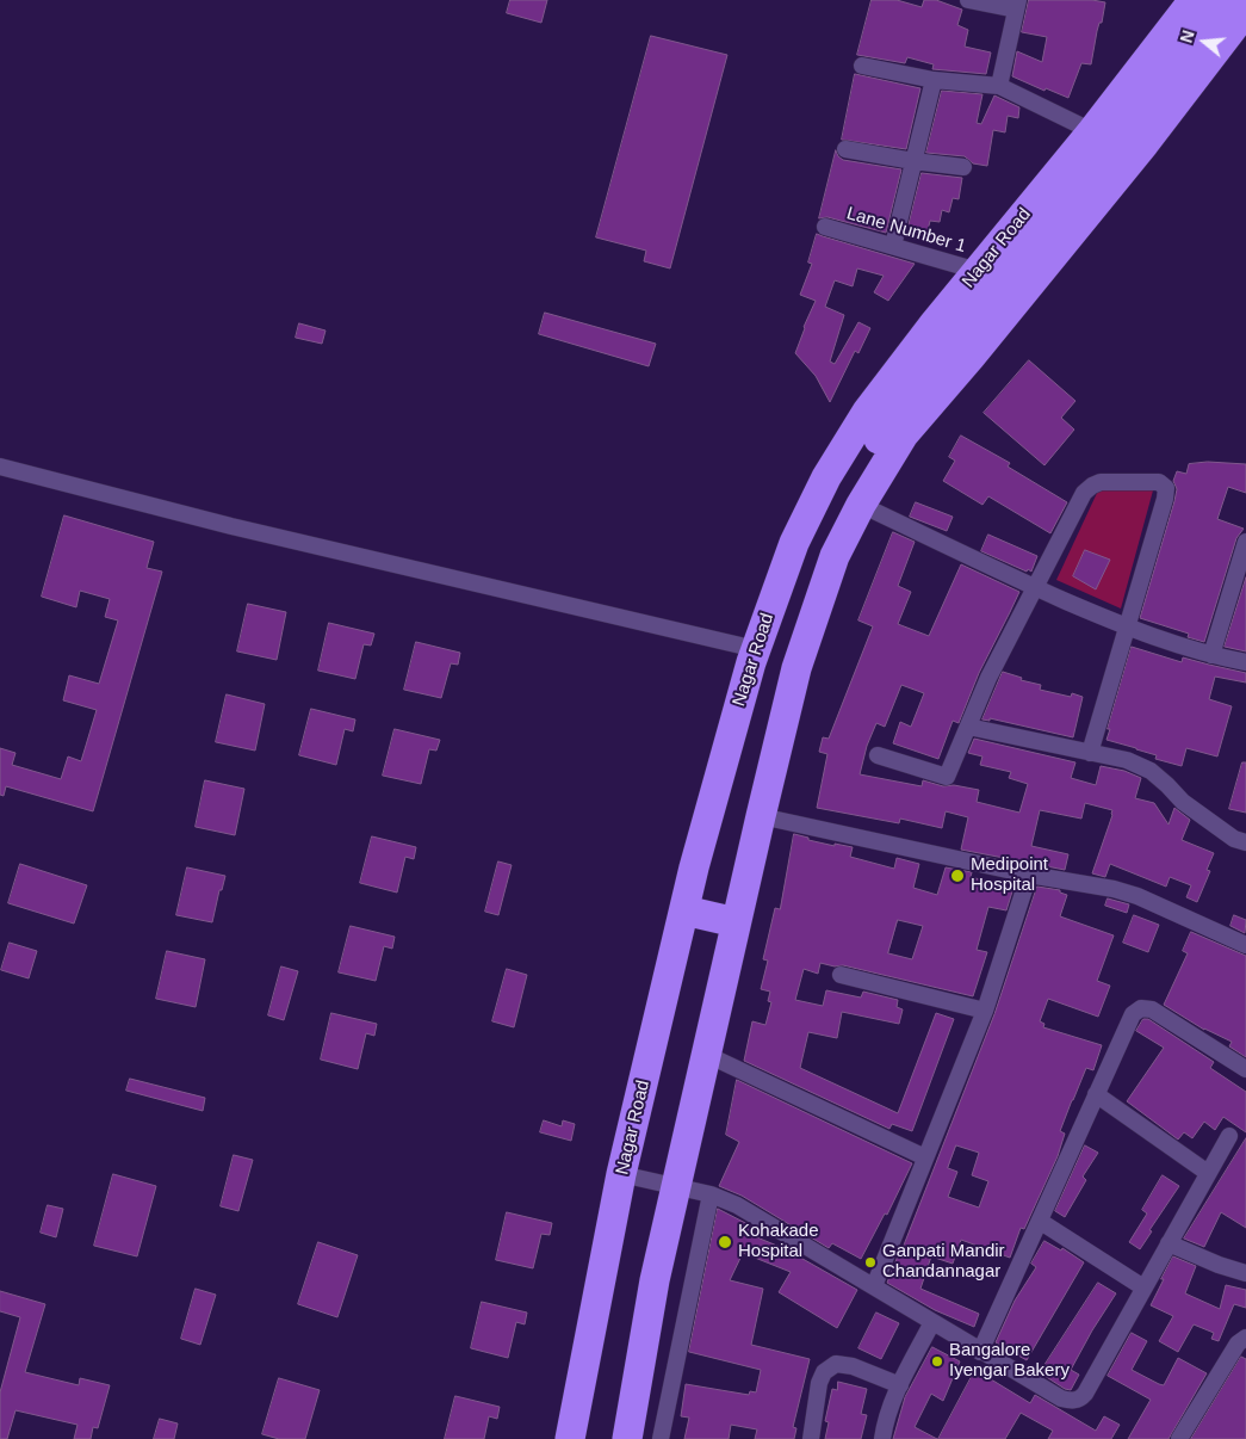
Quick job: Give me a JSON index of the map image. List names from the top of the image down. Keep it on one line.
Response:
{"streets":{"highway":["Nagar Road"],"street":["Lane Number 1"]},"crossings":[["Lane Number 1","Nagar Road"]],"places":["Medipoint Hospital","Kohakade Hospital","Ganpati Mandir Chandannagar","Bangalore Iyengar Bakery"],"north":"left"}
